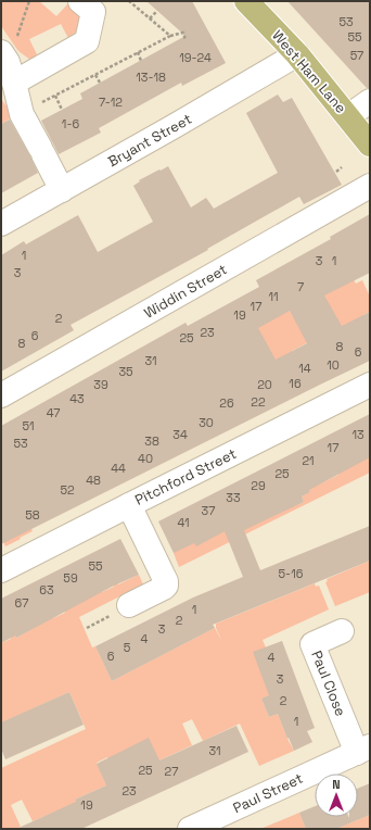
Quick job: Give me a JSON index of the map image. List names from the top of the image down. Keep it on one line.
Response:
{"streets":{"main road":["West Ham Lane"],"street":["Bryant Street","Widdin Street","Pitchford Street","Paul Close","Paul Street"]},"crossings":[["West Ham Lane","Bryant Street"],["Paul Close","Paul Street"]],"house_numbers":["53","55","57","19-24","13-18","7-12","1-6","1","3","1","3","7","11","17","19","2","23","6","25","8","8","6","31","10","14","35","16","39","20","43","22","26","47","30","51","34","13","38","53","17","40","21","44","25","48","29","52","33","37","58","41","55","5-16","59","63","67","1","2","3","4","5","6","4","3","2","1","31","25","27","23","19"],"north":"top"}
